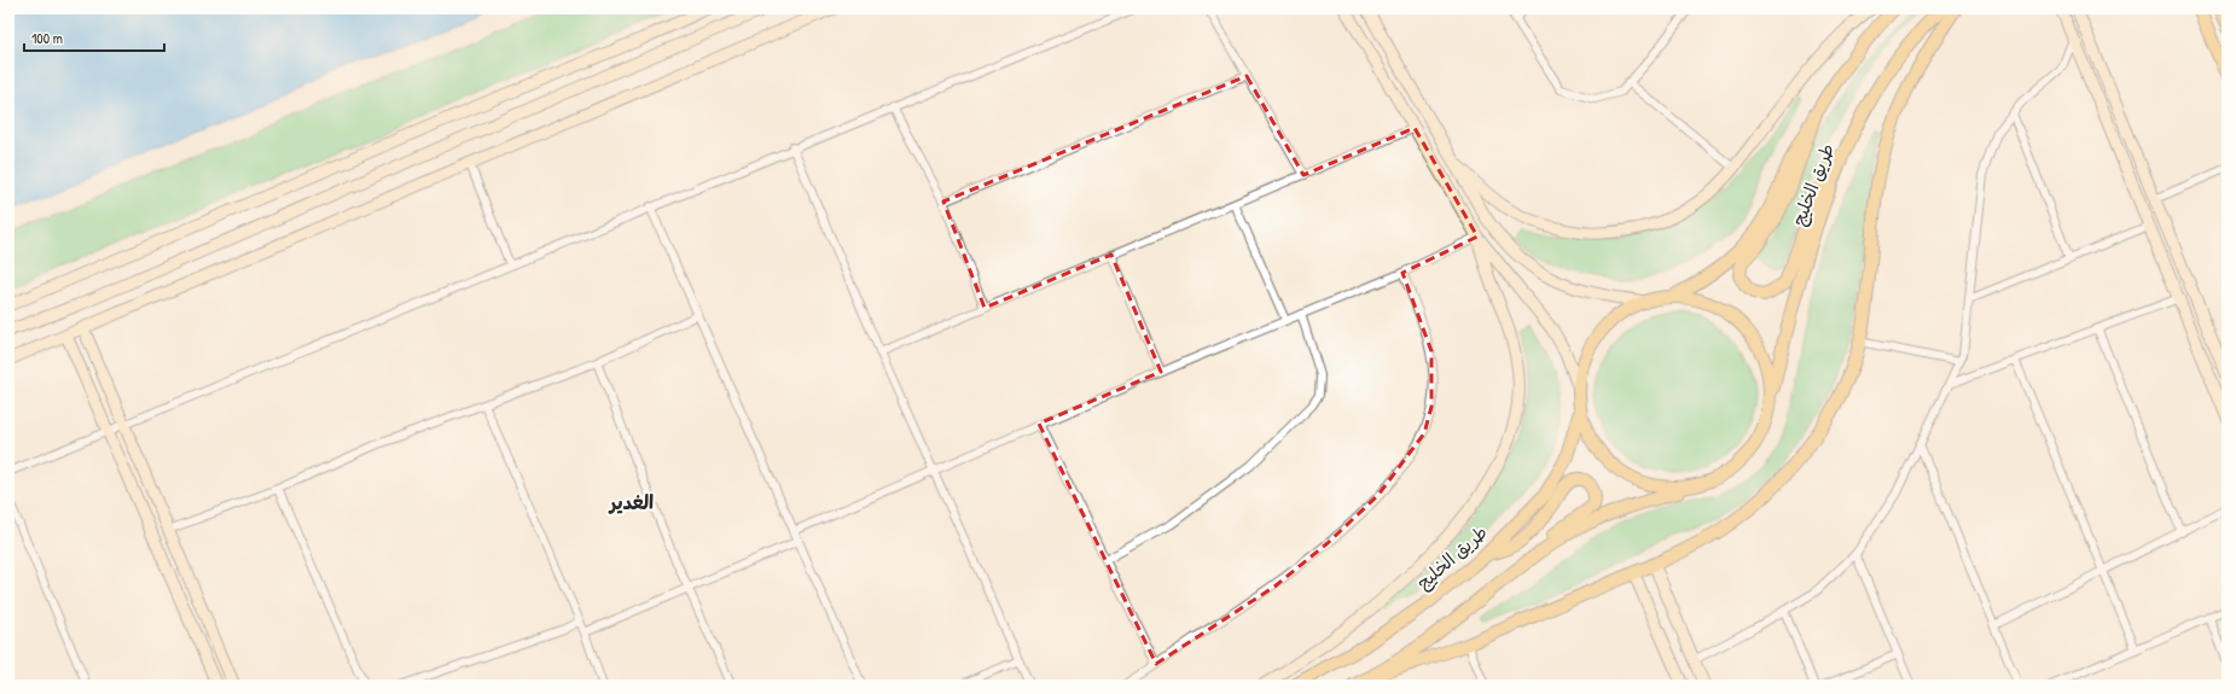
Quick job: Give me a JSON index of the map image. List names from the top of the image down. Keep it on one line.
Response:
{"streets":{"main road":["طريق الخليج"]},"districts":["الغدير"],"scale_bar":"100 m"}
